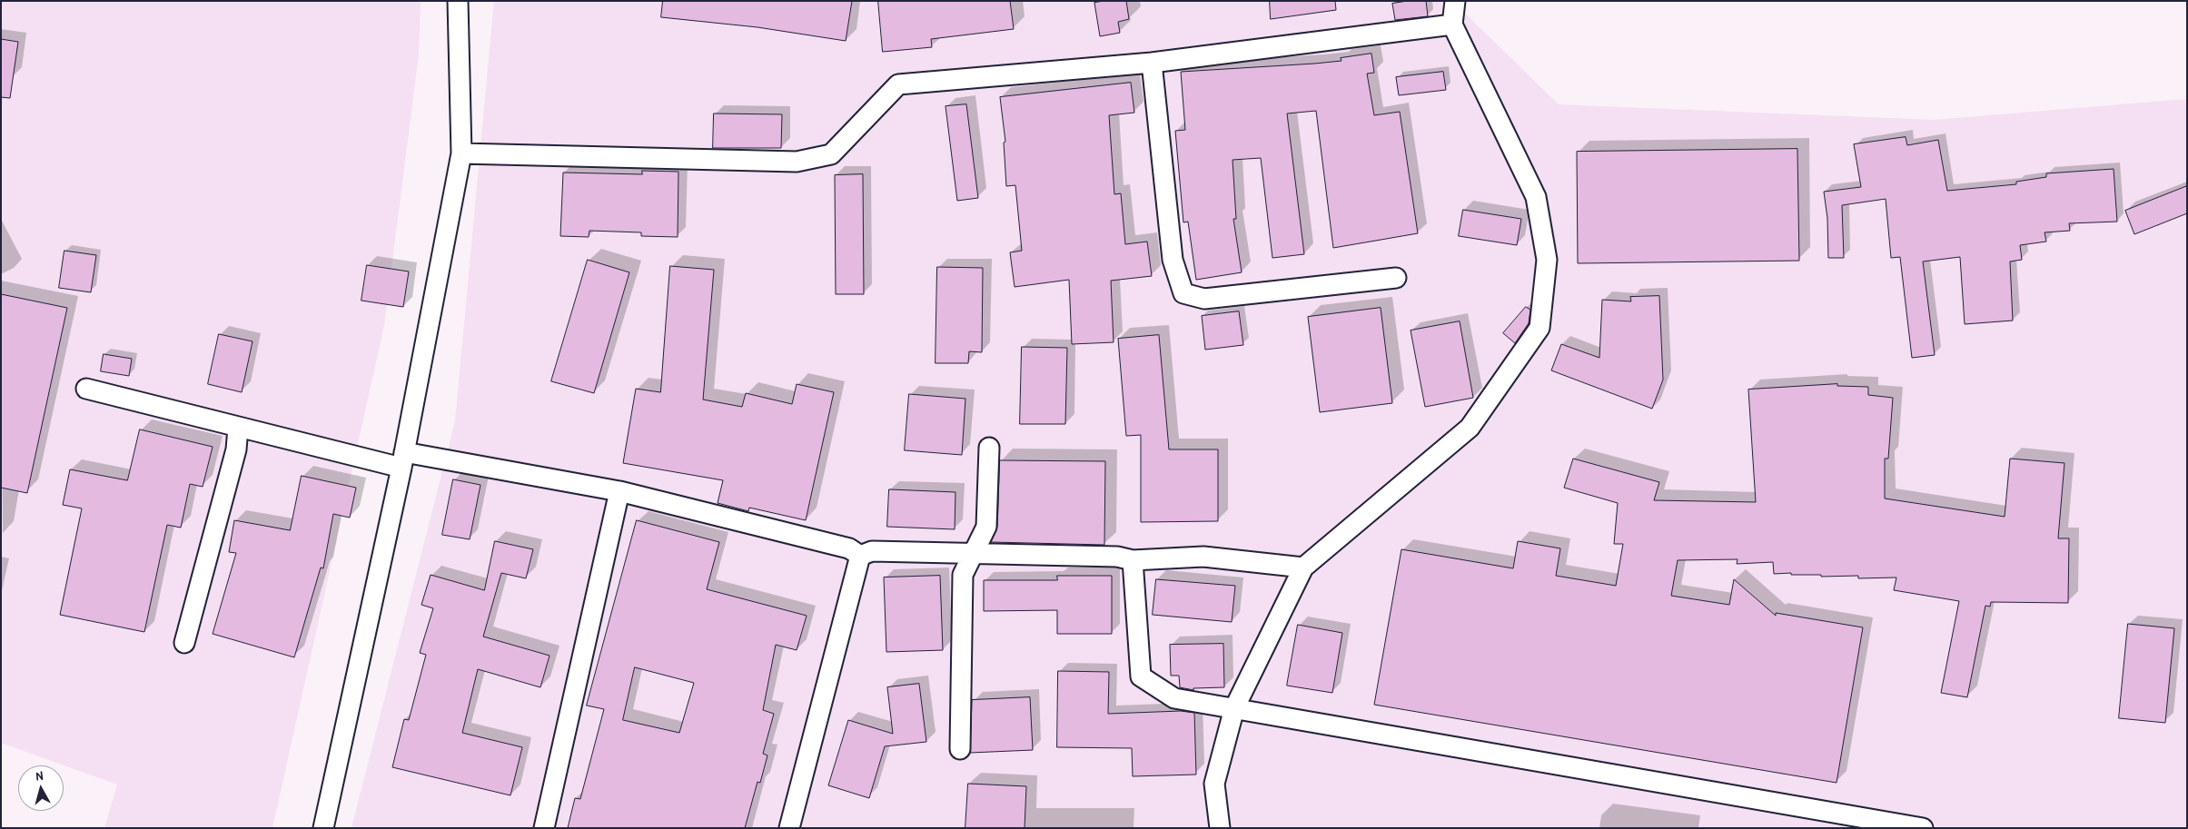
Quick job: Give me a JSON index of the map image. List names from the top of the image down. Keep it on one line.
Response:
{"north":"top"}
